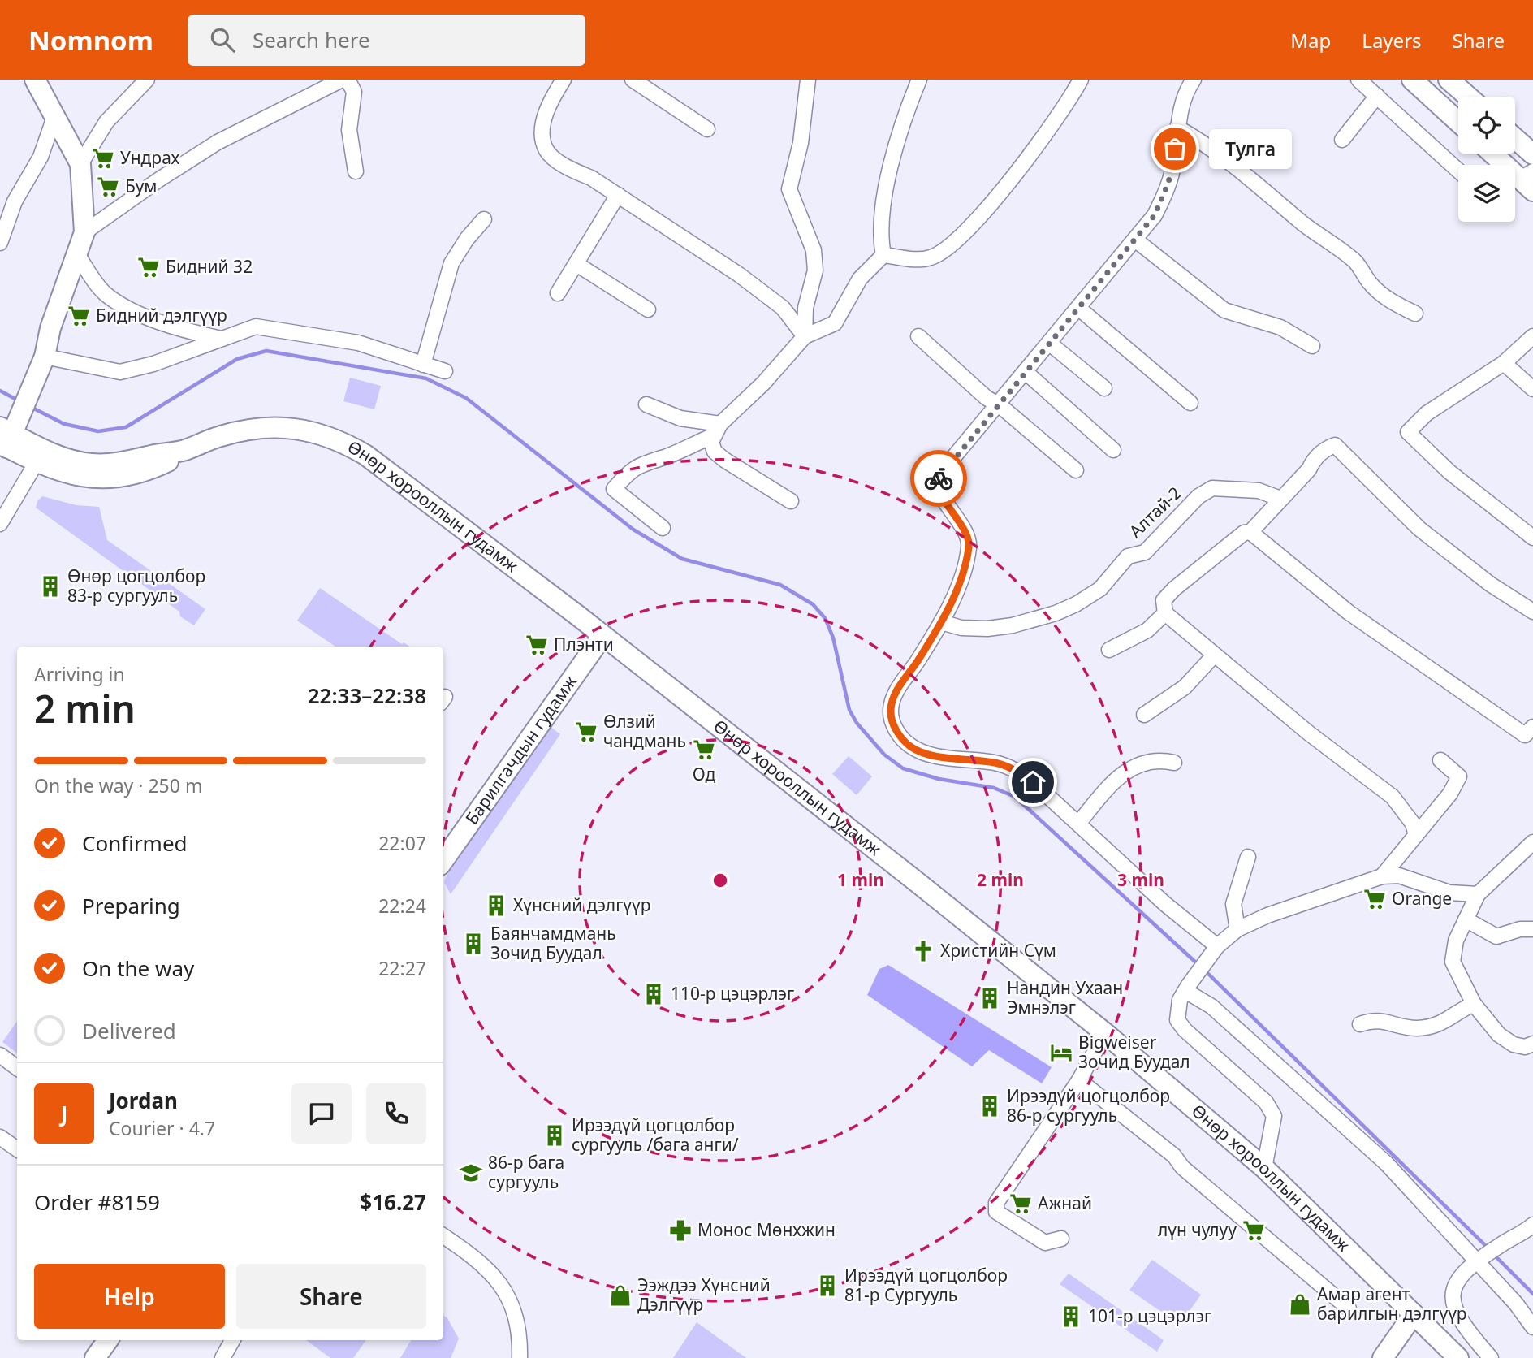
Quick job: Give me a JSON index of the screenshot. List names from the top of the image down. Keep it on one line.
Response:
{"streets":{"main road":["Өнөр хорооллын гудамж","Барилгачдын гудамж"],"street":["Алтай-2"]},"crossings":[["Өнөр хорооллын гудамж","Барилгачдын гудамж"]],"places":{"other":["Тулга"],"supermarket":["Ундрах","Бум","Бидний 32","Бидний дэлгүүр","Плэнти","Өлзий чандмань","Од","Orange","Ажнай","лүн чулуу"],"building":["Өнөр цогцолбор 83-р сургууль","Хүнсний дэлгүүр","Баянчамдмань Зочид Буудал","110-р цэцэрлэг","Нандин Ухаан Эмнэлэг","Ирээдүй цогцолбор 86-р сургууль","Ирээдүй цогцолбор сургууль /бага анги/","Ирээдүй цогцолбор 81-р Сургууль","101-р цэцэрлэг"],"church":["Христийн Сүм"],"hotel":["Bigweiser 3очид Буудал"],"school or university":["86-р бага сургууль"],"pharmacy":["Монос Мөнхжин"],"shop":["Ээждээ Хүнсний Дэлгүүр","Амар агент барилгын дэлгүүр"]},"page":{"header":"Nomnom","search":"Search here","nav":["Map","Layers","Share"],"bubble":"Тулга","heading":["2 min","Arriving in","22:33–22:38"],"panel":["Jordan","Courier · 4.7","Order #8159","$16.27"],"bar":"On the way · 250 m","list":[["Confirmed","22:07"],["Preparing","22:24"],["On the way","22:27"],"Delivered"],"round":"J","buttons":["Help","Share"]},"rings":["1 min","2 min","3 min"]}
